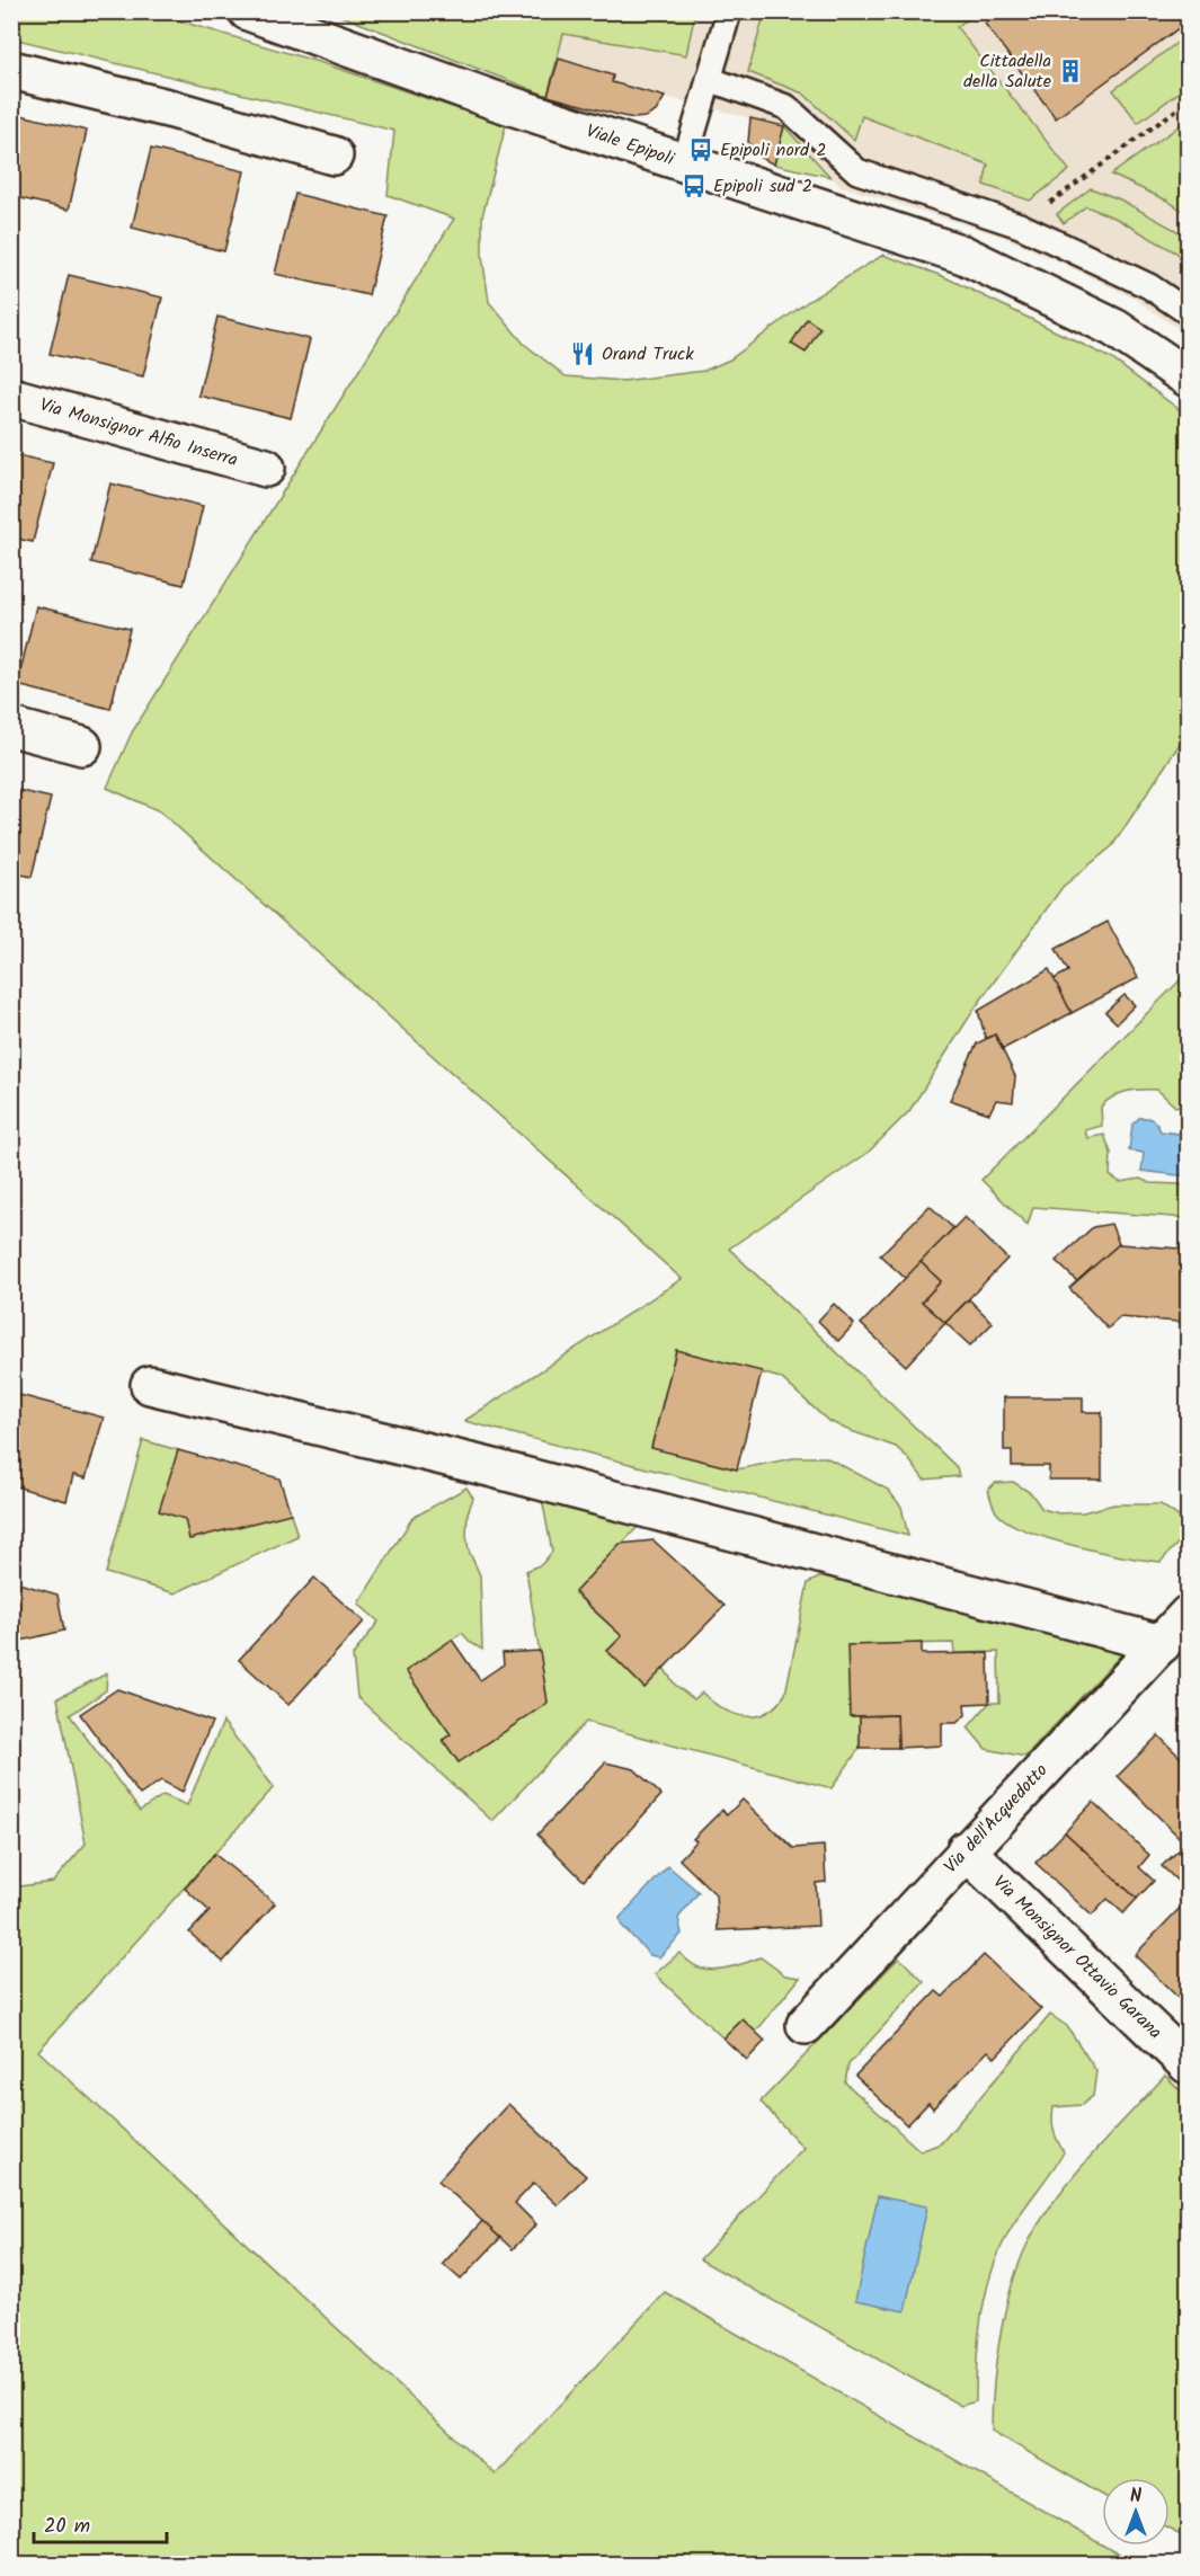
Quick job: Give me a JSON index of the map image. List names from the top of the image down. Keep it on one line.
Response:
{"streets":{"street":["Viale Epipoli","Via Monsignor Alfio Inserra","Via dell'Acquedotto","Via Monsignor Ottavio Garana"]},"crossings":[["Via dell'Acquedotto","Via Monsignor Ottavio Garana"]],"places":{"building":["Cittadella della Salute"],"bus stop":["Epipoli nord 2","Epipoli sud 2"],"restaurant":["Orand Truck"]},"scale_bar":"20 m","north":"top"}
